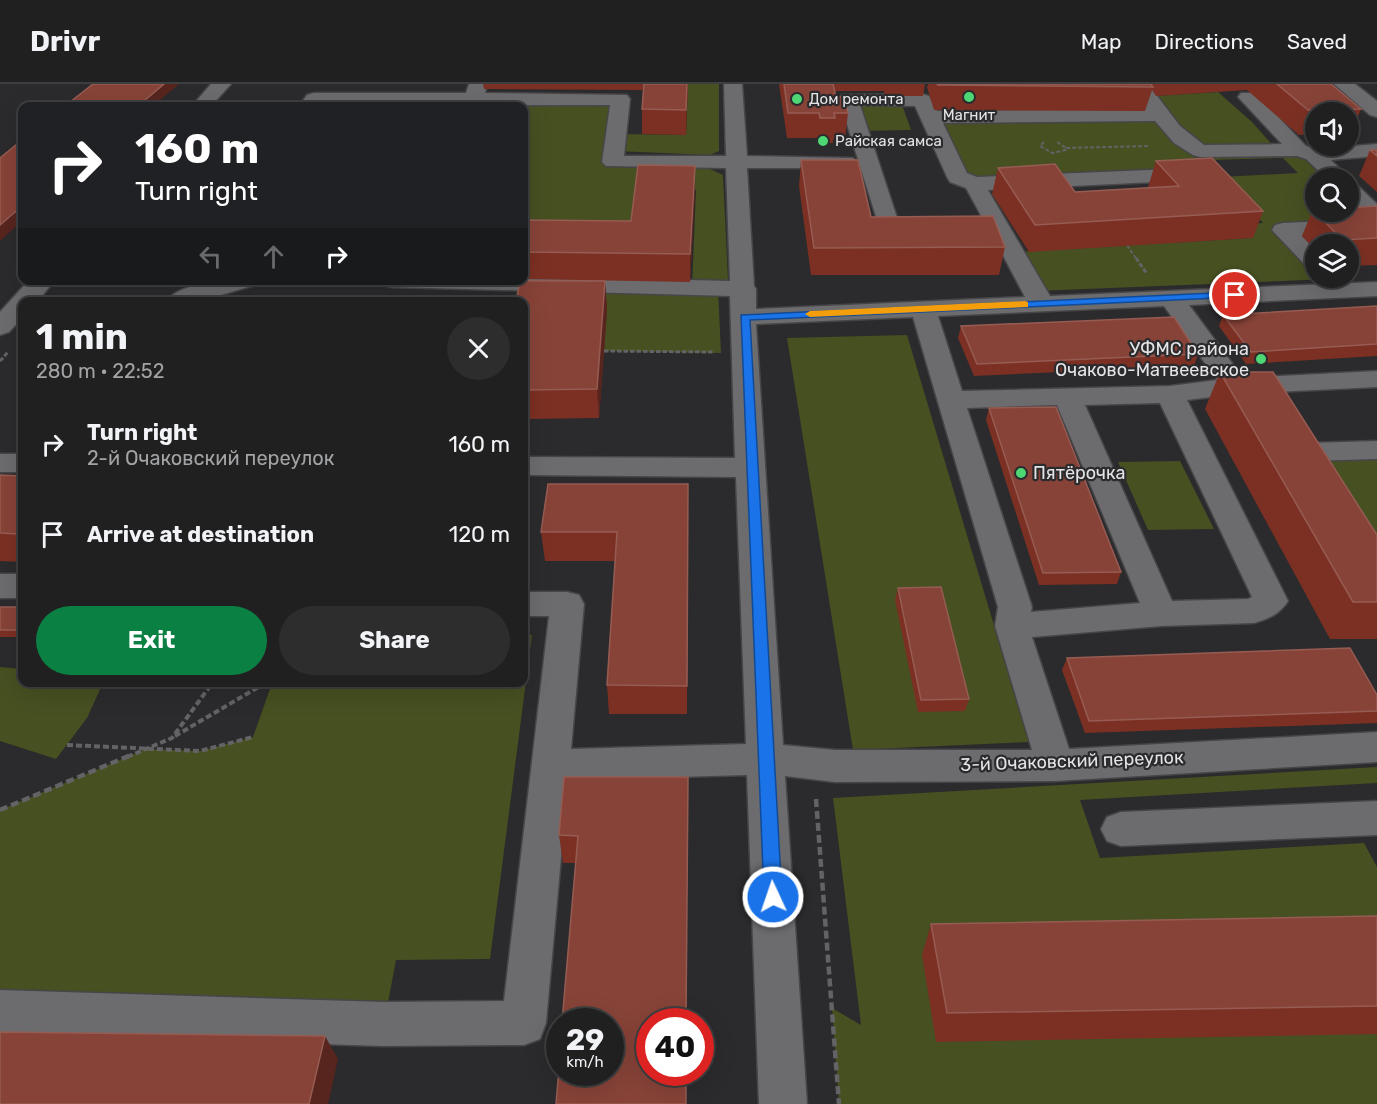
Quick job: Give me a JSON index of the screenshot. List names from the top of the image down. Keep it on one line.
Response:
{"streets":{"street":["3-й Очаковский переулок"]},"places":["Магнит","Дом ремонта","Райская самса","УФМС района Очаково-Матвеевское","Пятёрочка"],"page":{"header":"Drivr","nav":["Map","Directions","Saved"],"turn":["160 m","Turn right"],"heading":["1 min","280 m · 22:52"],"list":[{"name":"Turn right","note":"2-й Очаковский переулок","value":"160 m"},{"name":"Arrive at destination","value":"120 m"}],"buttons":["Exit","Share"],"speed":"29 km/h","limit":"40"}}
